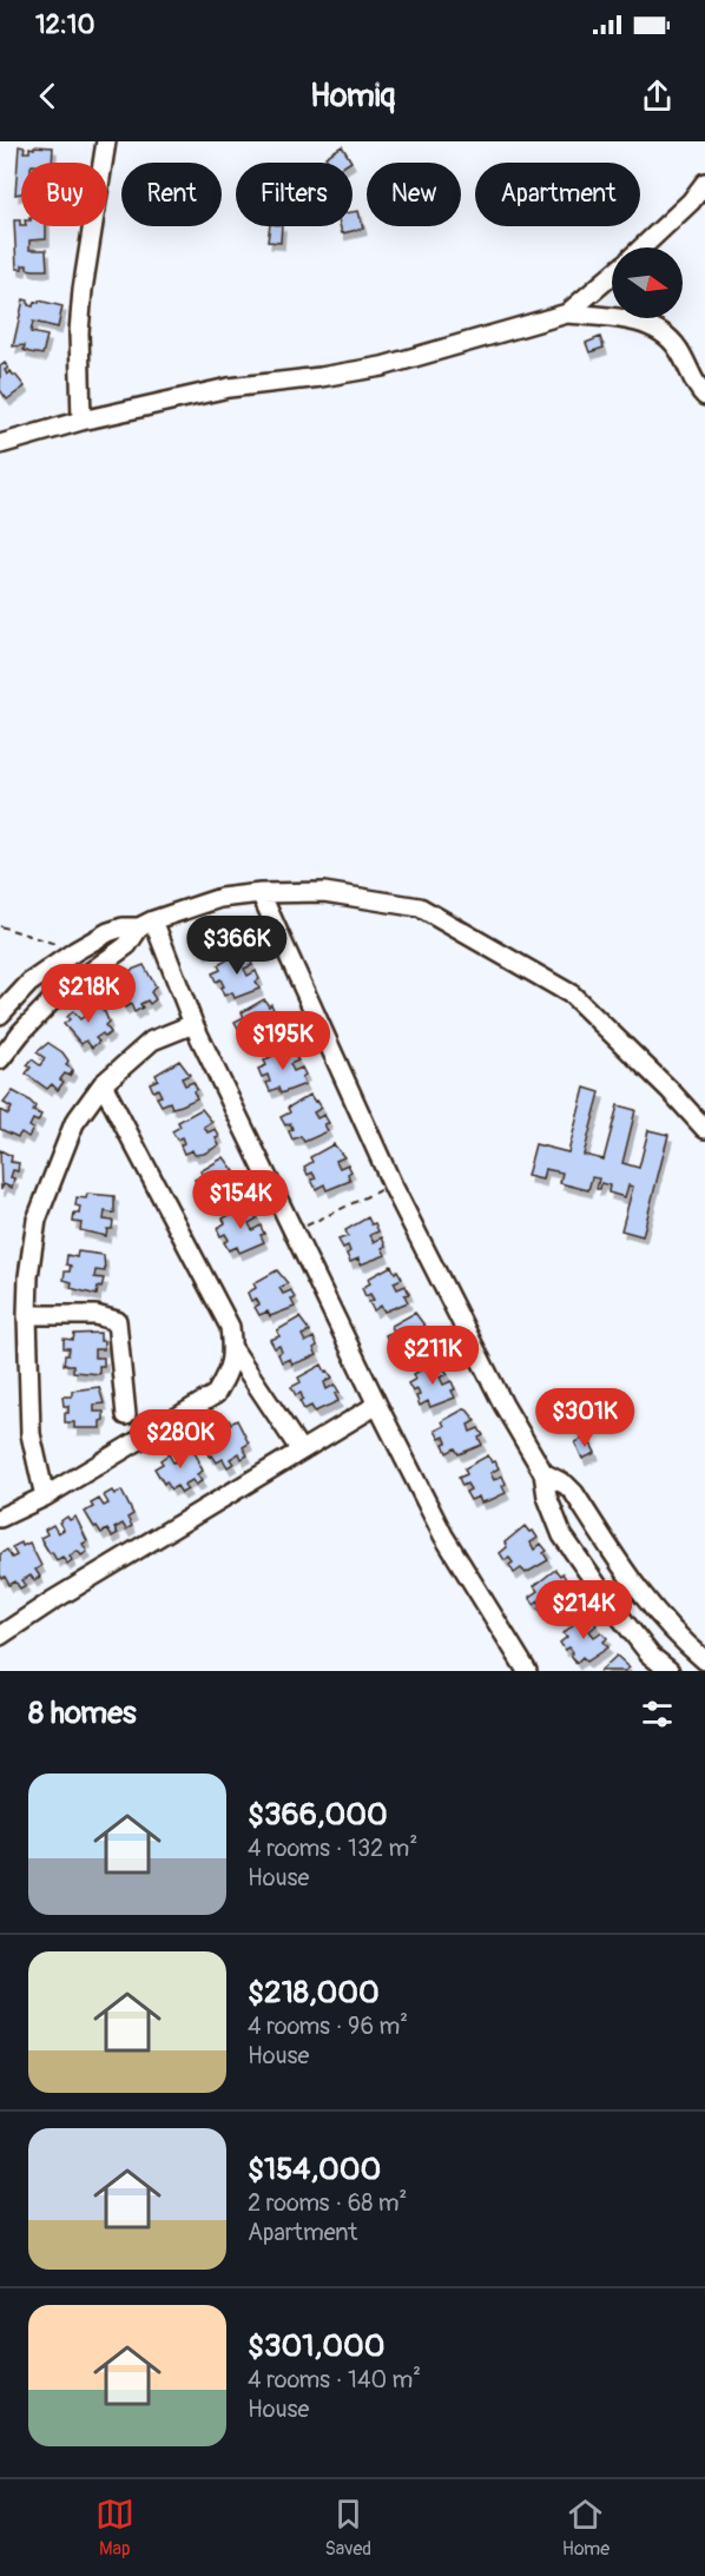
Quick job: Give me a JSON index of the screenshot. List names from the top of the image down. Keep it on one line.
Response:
{"north":"right","page":{"status":"12:10","header":"Homiq","chip":["Buy","Rent","Filters","New","Apartment"],"price":["$366K","$218K","$195K","$154K","$211K","$301K","$280K","$214K"],"heading":"8 homes","list":[{"name":"$366,000","note":"4 rooms · 132 m² · House"},{"name":"$218,000","note":"4 rooms · 96 m² · House"},{"name":"$154,000","note":"2 rooms · 68 m² · Apartment"},{"name":"$301,000","note":"4 rooms · 140 m² · House"}],"tabs":["Map","Saved","Home"]}}
